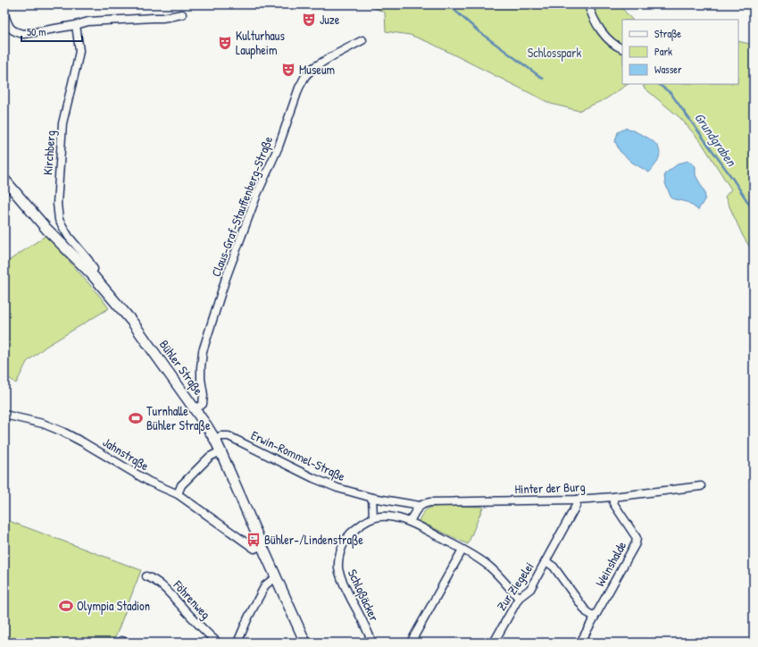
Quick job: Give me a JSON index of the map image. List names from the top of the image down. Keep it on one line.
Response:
{"streets":{"street":["Kirchberg","Claus-Graf-Stauffenberg-Straße","Bühler Straße","Jahnstraße","Erwin-Rommel-Straße","Hinter der Burg","Weinshalde","Zur Ziegelei","Schloßäcker","Föhrenweg"]},"crossings":[["Kirchberg","Bühler Straße"],["Claus-Graf-Stauffenberg-Straße","Bühler Straße"],["Bühler Straße","Jahnstraße"],["Bühler Straße","Erwin-Rommel-Straße"],["Erwin-Rommel-Straße","Hinter der Burg"],["Hinter der Burg","Weinshalde"],["Hinter der Burg","Zur Ziegelei"],["Weinshalde","Zur Ziegelei"],["Zur Ziegelei","Schloßäcker"]],"water":["Grundgraben"],"parks":["Schlosspark"],"places":{"theatre":["Juze","Kulturhaus Laupheim","Museum"],"sports":["Turnhalle Bühler Straße","Olympia Stadion"],"bus stop":["Bühler-/Lindenstraße"]},"legend":["Straße","Park","Wasser"],"scale_bar":"50 m"}
